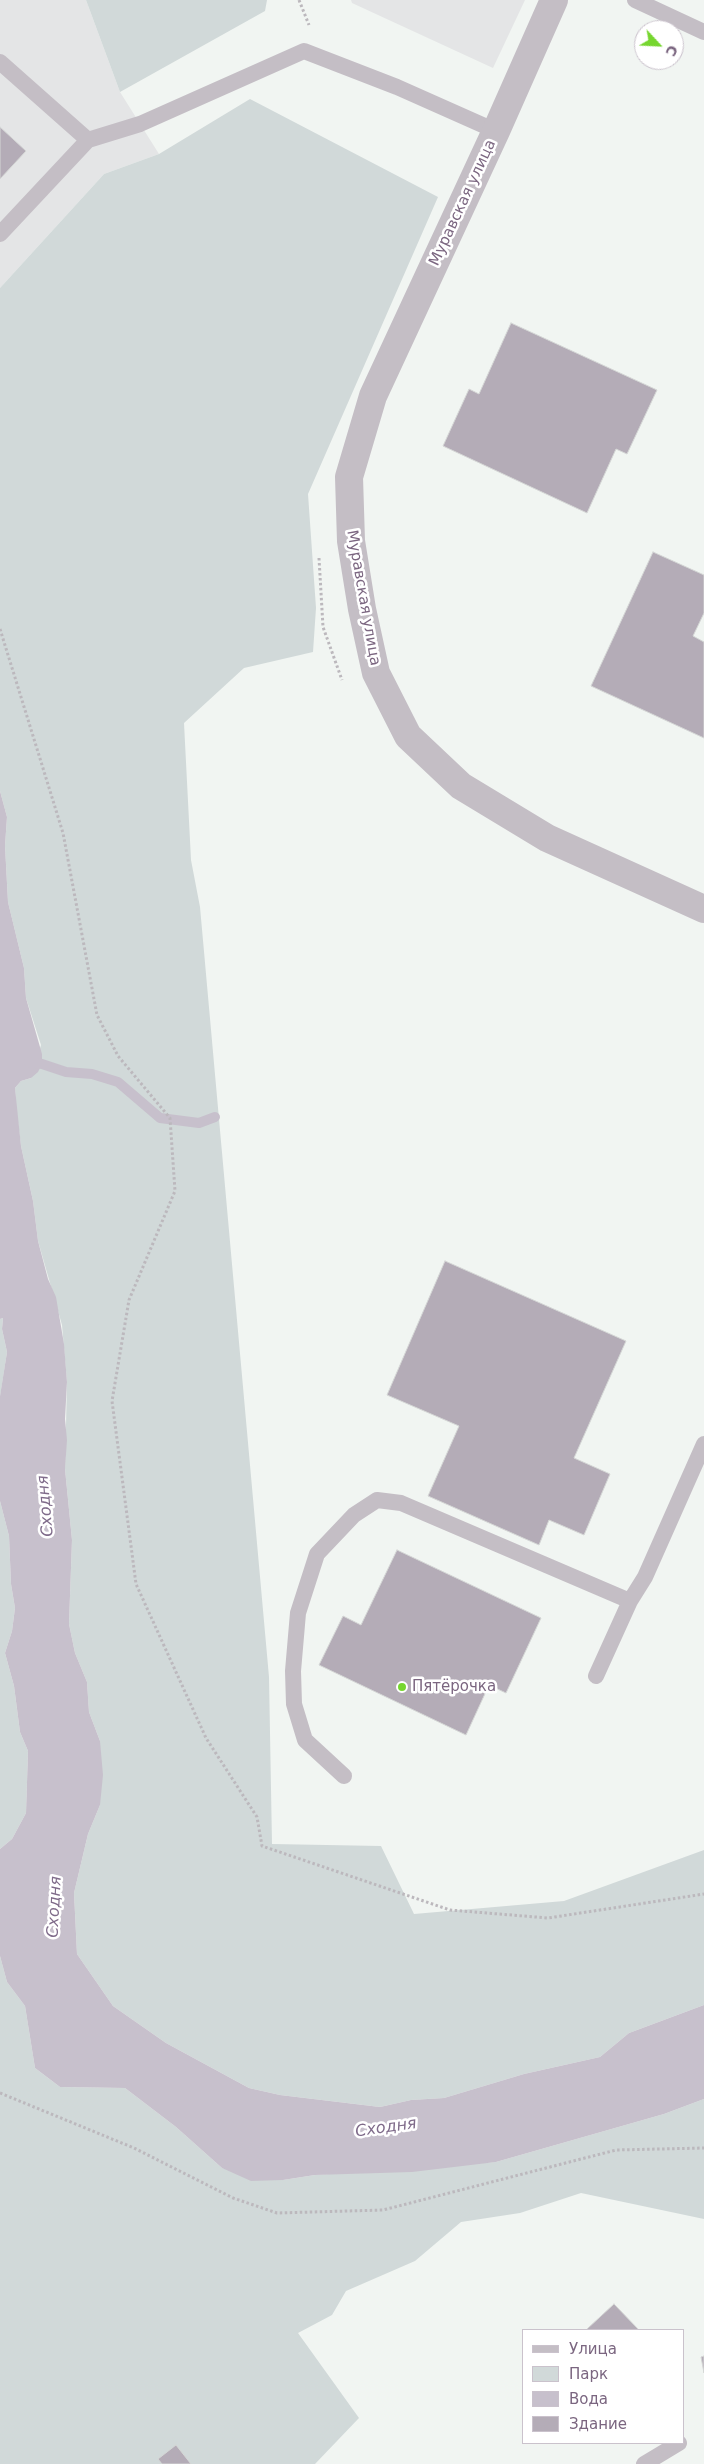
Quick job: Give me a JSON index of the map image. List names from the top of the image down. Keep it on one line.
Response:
{"streets":{"street":["Муравская улица"]},"water":["Сходня"],"places":["Пятёрочка"],"legend":["Улица","Парк","Вода","Здание"],"north":"bottom right"}
